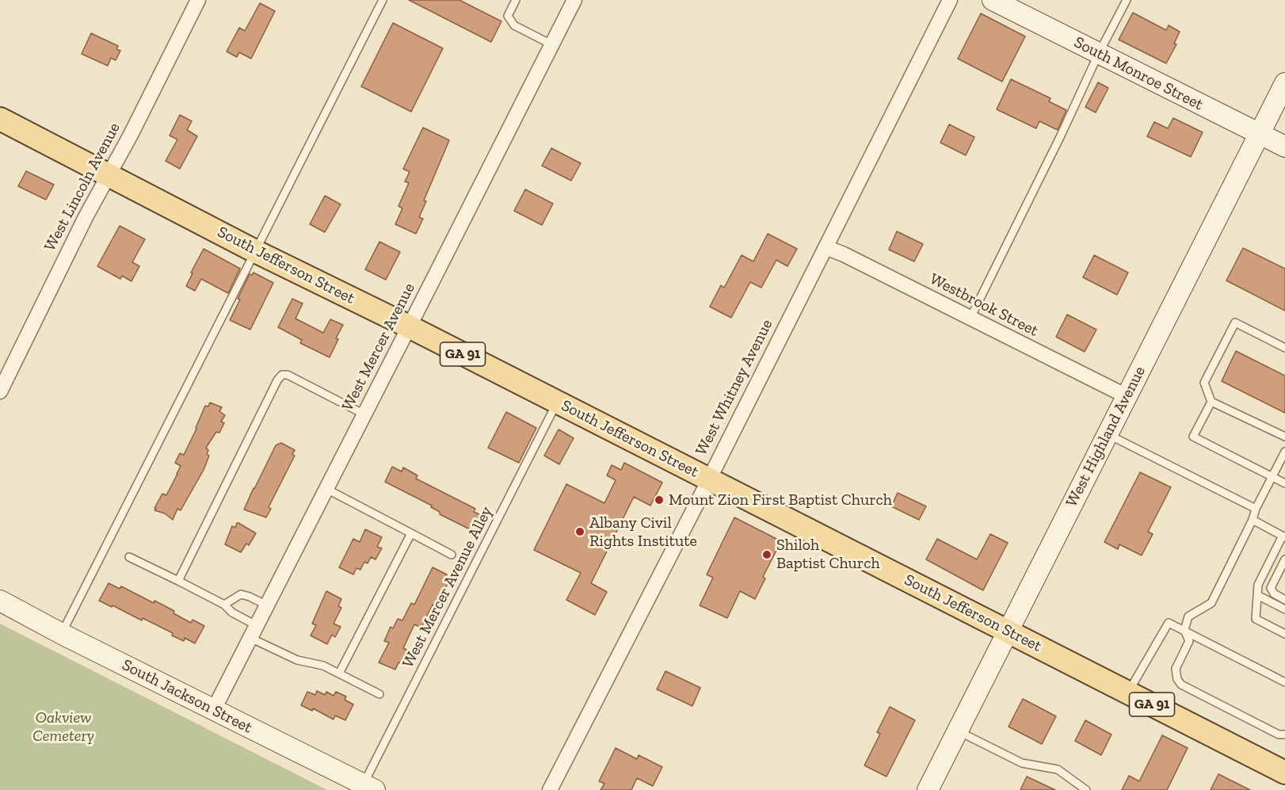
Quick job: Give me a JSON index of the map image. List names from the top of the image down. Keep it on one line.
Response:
{"streets":{"main road":["South Jefferson Street","GA 91"],"street":["South Monroe Street","West Lincoln Avenue","Westbrook Street","West Mercer Avenue","West Whitney Avenue","West Highland Avenue","South Jackson Street"],"lane":["West Mercer Avenue Alley"]},"crossings":[["South Monroe Street","West Highland Avenue"],["West Lincoln Avenue","South Jefferson Street"],["South Jefferson Street","West Mercer Avenue"],["South Jefferson Street","West Whitney Avenue"],["South Jefferson Street","West Highland Avenue"],["South Jefferson Street","West Mercer Avenue Alley"],["Westbrook Street","West Whitney Avenue"],["Westbrook Street","West Highland Avenue"],["West Mercer Avenue","South Jackson Street"],["West Mercer Avenue Alley","South Jackson Street"]],"parks":["Oakview Cemetery"],"places":["Mount Zion First Baptist Church","Albany Civil Rights Institute","Shiloh Baptist Church"]}
